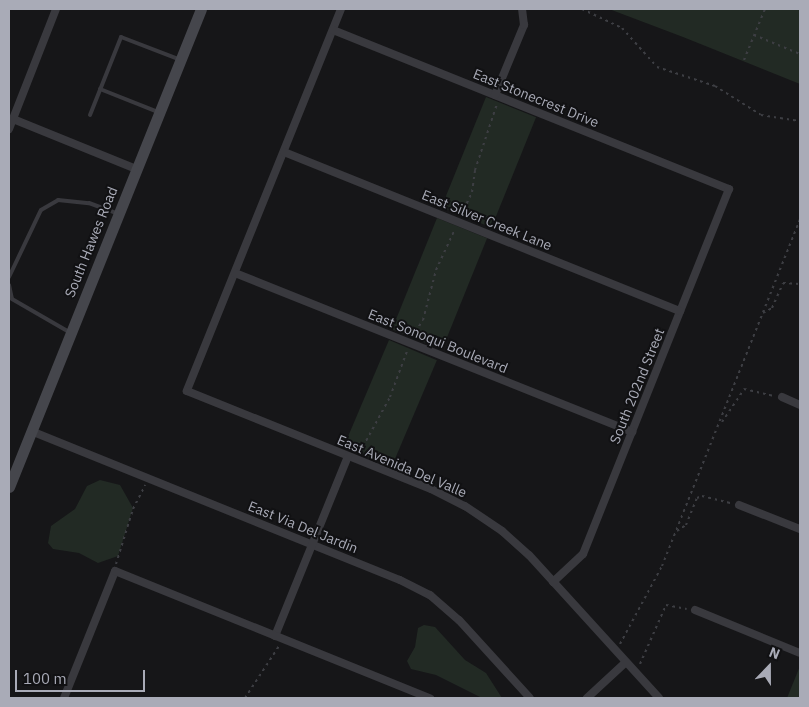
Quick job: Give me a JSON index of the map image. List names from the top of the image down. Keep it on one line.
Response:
{"streets":{"main road":["South Hawes Road"],"street":["East Stonecrest Drive","East Silver Creek Lane","East Sonoqui Boulevard","South 202nd Street","East Avenida Del Valle","East Via Del Jardin"]},"crossings":[["East Stonecrest Drive","South 202nd Street"],["East Silver Creek Lane","South 202nd Street"],["South Hawes Road","East Via Del Jardin"],["East Sonoqui Boulevard","South 202nd Street"],["East Sonoqui Boulevard","East Avenida Del Valle"],["South 202nd Street","East Avenida Del Valle"]],"scale_bar":"100 m","north":"top"}
